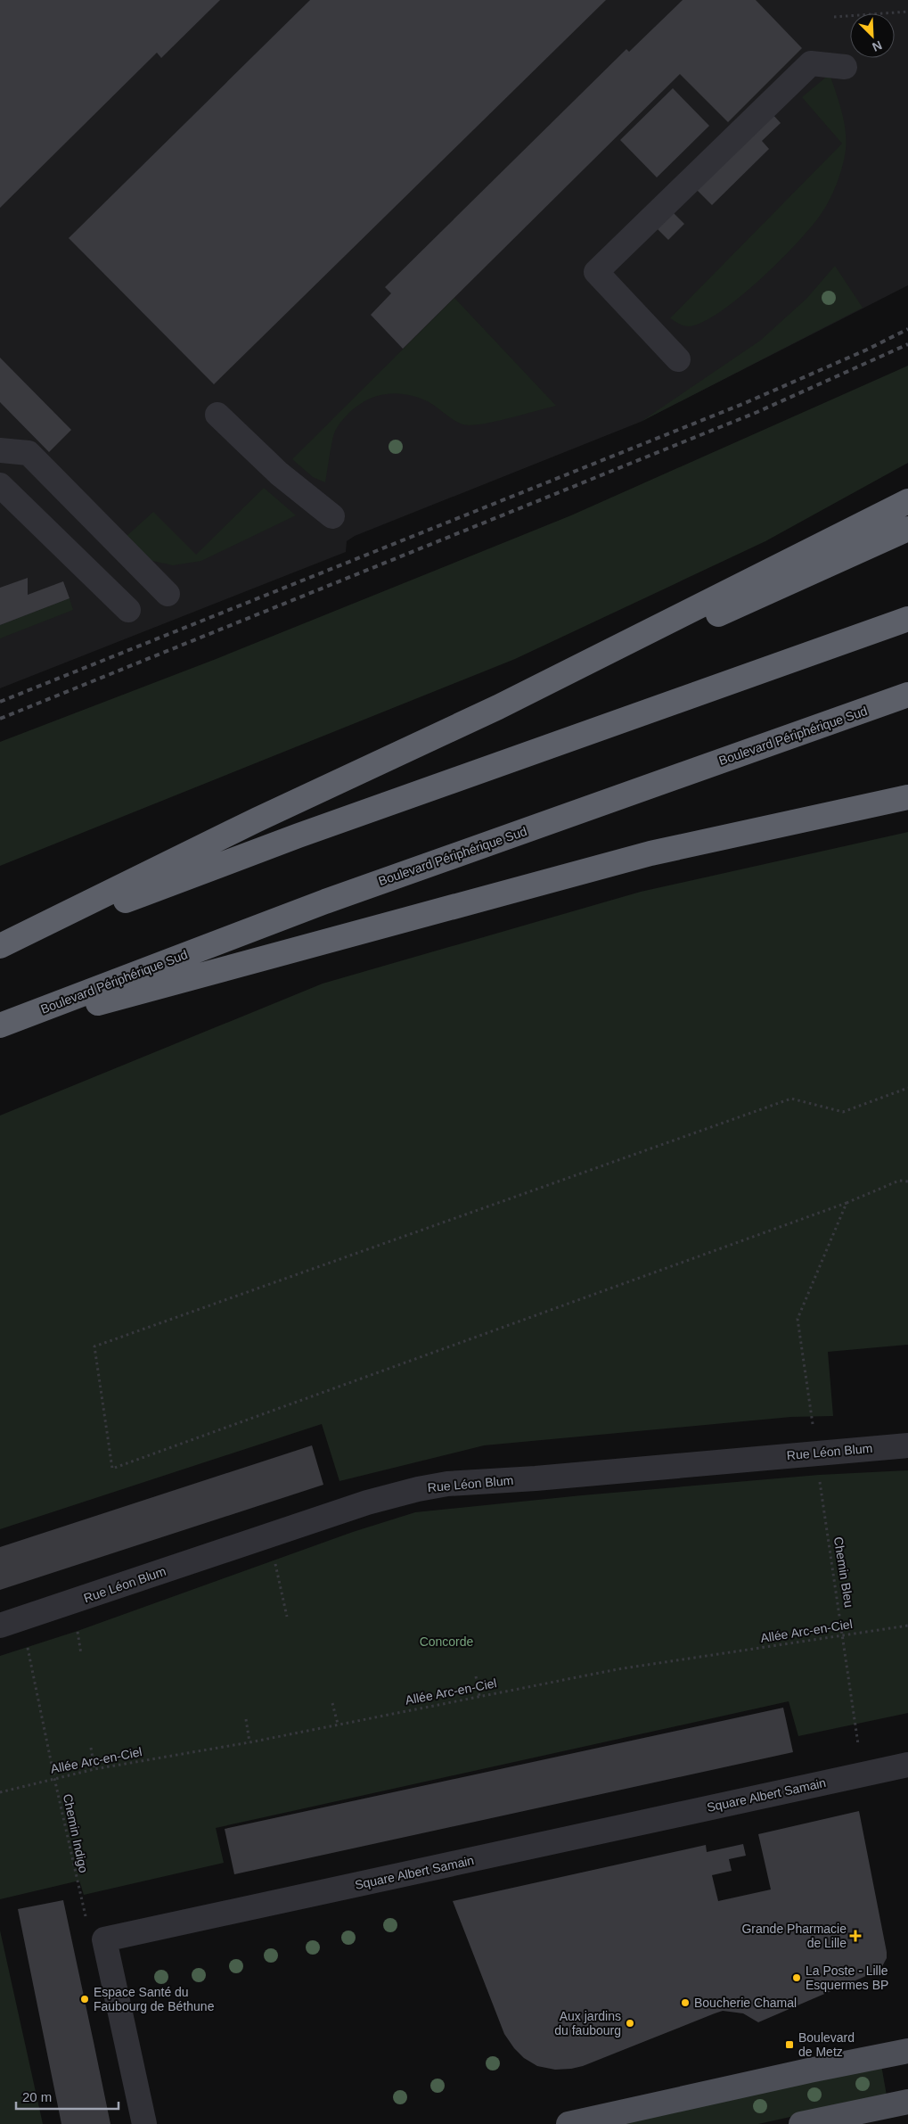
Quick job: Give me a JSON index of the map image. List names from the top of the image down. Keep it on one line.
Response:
{"streets":{"highway":["Boulevard Périphérique Sud"],"street":["Rue Léon Blum","Square Albert Samain"],"path":["Chemin Bleu","Allée Arc-en-Ciel","Chemin Indigo"]},"crossings":[["Rue Léon Blum","Chemin Bleu"],["Rue Léon Blum","Chemin Indigo"],["Chemin Bleu","Allée Arc-en-Ciel"],["Chemin Bleu","Square Albert Samain"],["Allée Arc-en-Ciel","Chemin Indigo"],["Square Albert Samain","Chemin Indigo"]],"parks":["Concorde"],"places":{"health":["Grande Pharmacie de Lille"],"other":["La Poste - Lille Esquermes BP","Espace Santé du Faubourg de Béthune","Boucherie Chamal","Aux jardins du faubourg"],"transit":["Boulevard de Metz"]},"scale_bar":"20 m","north":"bottom right"}
